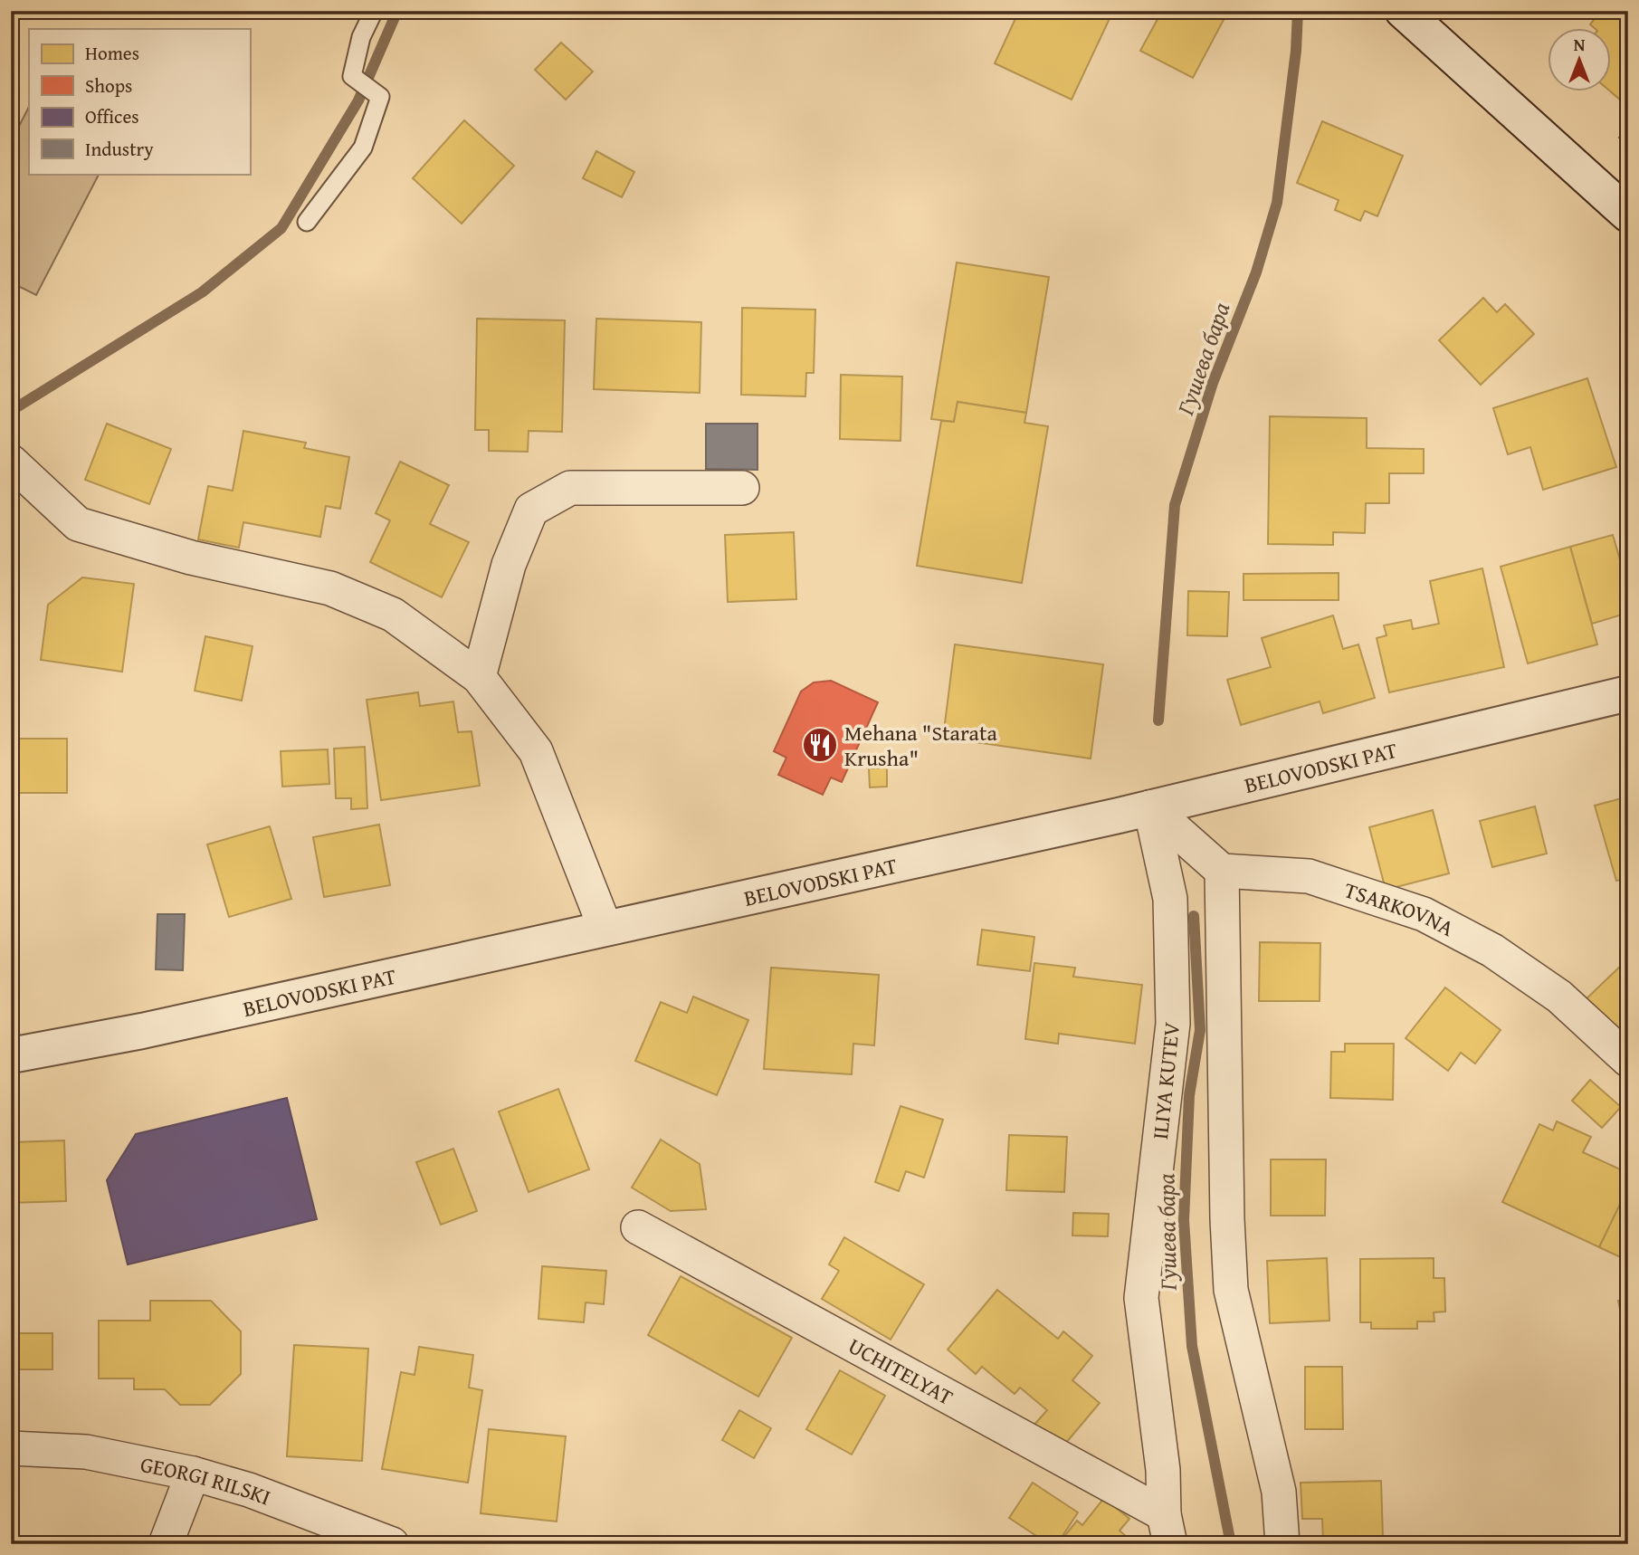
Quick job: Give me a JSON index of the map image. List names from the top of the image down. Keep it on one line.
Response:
{"streets":{"street":["BELOVODSKI PAT","TSARKOVNA","ILIYA KUTEV","UCHITELYAT","GEORGI RILSKI"]},"crossings":[["BELOVODSKI PAT","ILIYA KUTEV"],["ILIYA KUTEV","UCHITELYAT"]],"water":["Гушева бара"],"places":{"restaurant":["Mehana \"Starata Krusha\""]},"legend":["Homes","Shops","Offices","Industry"],"north":"top"}
